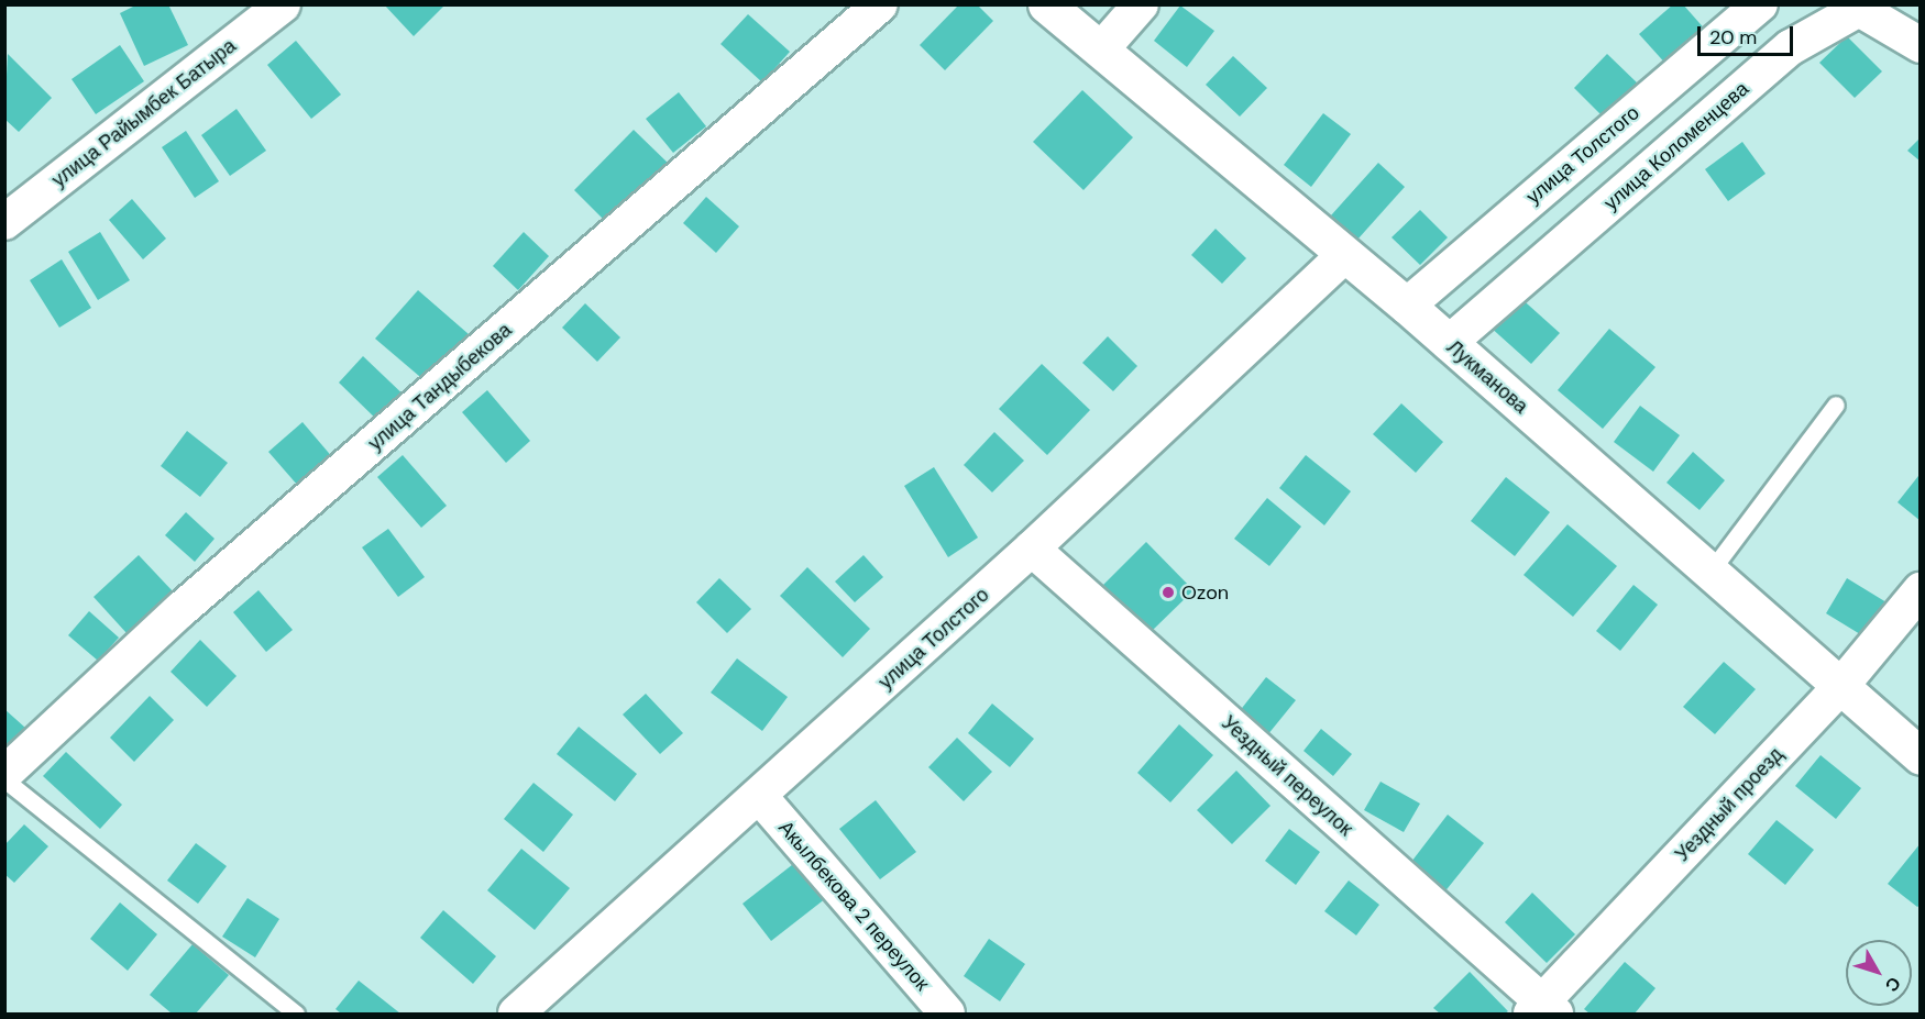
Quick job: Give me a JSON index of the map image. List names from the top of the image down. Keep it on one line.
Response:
{"streets":{"street":["улица Райымбек Батыра","улица Коломенцева","улица Толстого","Лукманова","улица Тандыбекова","Уездный переулок","Уездный проезд","Акылбекова 2 переулок"]},"crossings":[["улица Коломенцева","Лукманова"],["улица Толстого","Лукманова"],["улица Толстого","Уездный переулок"],["улица Толстого","Акылбекова 2 переулок"],["Лукманова","Уездный проезд"],["Уездный переулок","Уездный проезд"]],"places":["Ozon"],"scale_bar":"20 m","north":"bottom right"}
